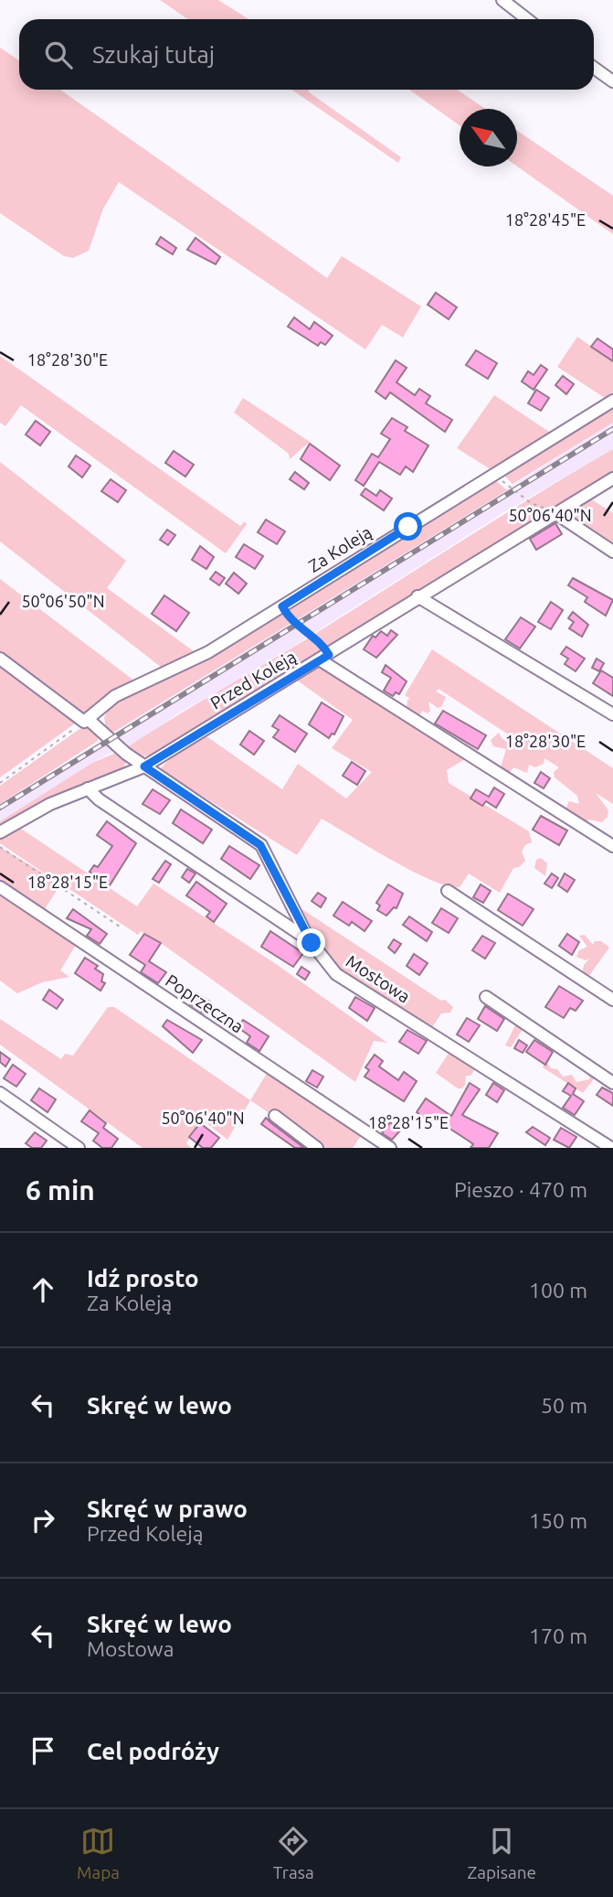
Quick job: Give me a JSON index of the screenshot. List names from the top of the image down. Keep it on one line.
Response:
{"streets":{"street":["Za Koleją","Przed Koleją","Mostowa","Poprzeczna"]},"crossings":[["Za Koleją","Mostowa"],["Przed Koleją","Mostowa"]],"north":"top left","page":{"search":"Szukaj tutaj","heading":["6 min","Pieszo · 470 m"],"list":[["Idź prosto","Za Koleją","100 m"],["Skręć w lewo","50 m"],["Skręć w prawo","Przed Koleją","150 m"],["Skręć w lewo","Mostowa","170 m"],"Cel podróży"],"nav":["Mapa","Trasa","Zapisane"]},"coordinates":["18°28'45\"E","18°28'30\"E","50°06'40\"N","50°06'50\"N","18°28'15\"E"]}
